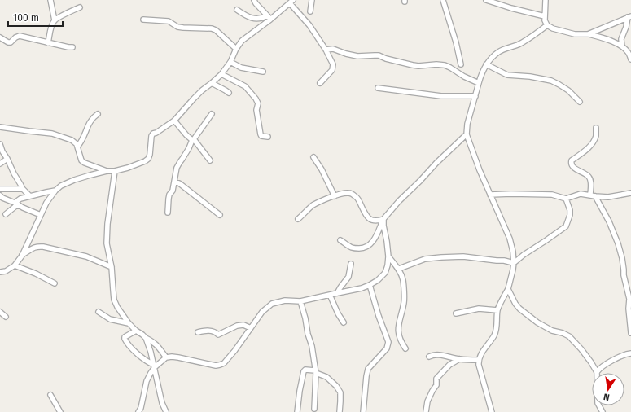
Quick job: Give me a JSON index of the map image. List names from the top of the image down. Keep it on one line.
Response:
{"scale_bar":"100 m","north":"bottom"}
